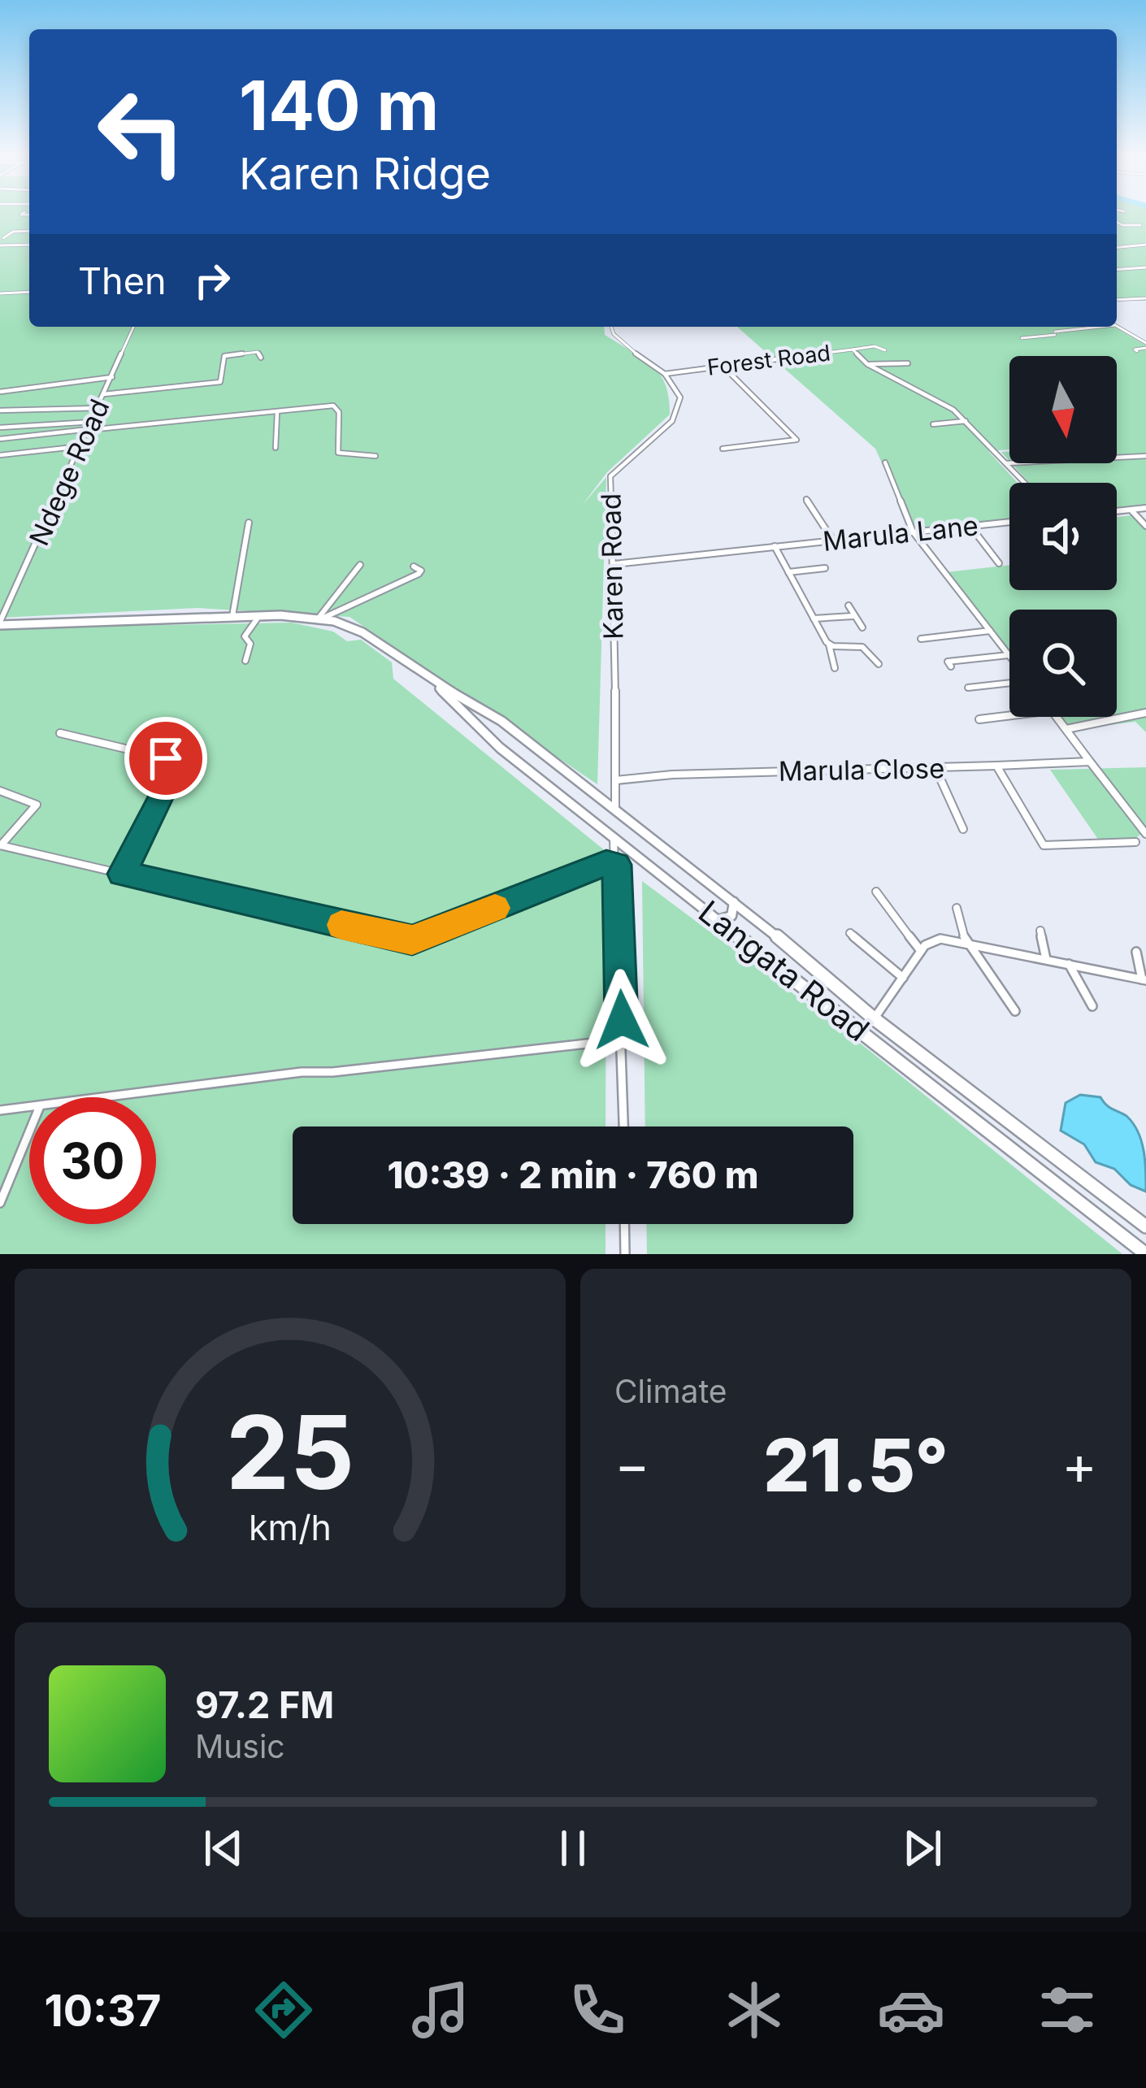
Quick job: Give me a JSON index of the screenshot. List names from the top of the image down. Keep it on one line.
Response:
{"streets":{"main road":["Langata Road"],"street":["Forest Road","Ndege Road","Marula Lane","Karen Road","Marula Close"]},"crossings":[["Forest Road","Karen Road"],["Ndege Road","Langata Road"],["Marula Lane","Karen Road"],["Karen Road","Marula Close"],["Karen Road","Langata Road"]],"north":"bottom","page":{"turn":["140 m","Karen Ridge"],"then":"Then","limit":"30","trip":"10:39 · 2 min · 760 m","tile":"Climate","heat":["−","21.5°","+"],"song":["97.2 FM","Music"],"tabs":"10:37","gauge":["25","km/h"]}}
